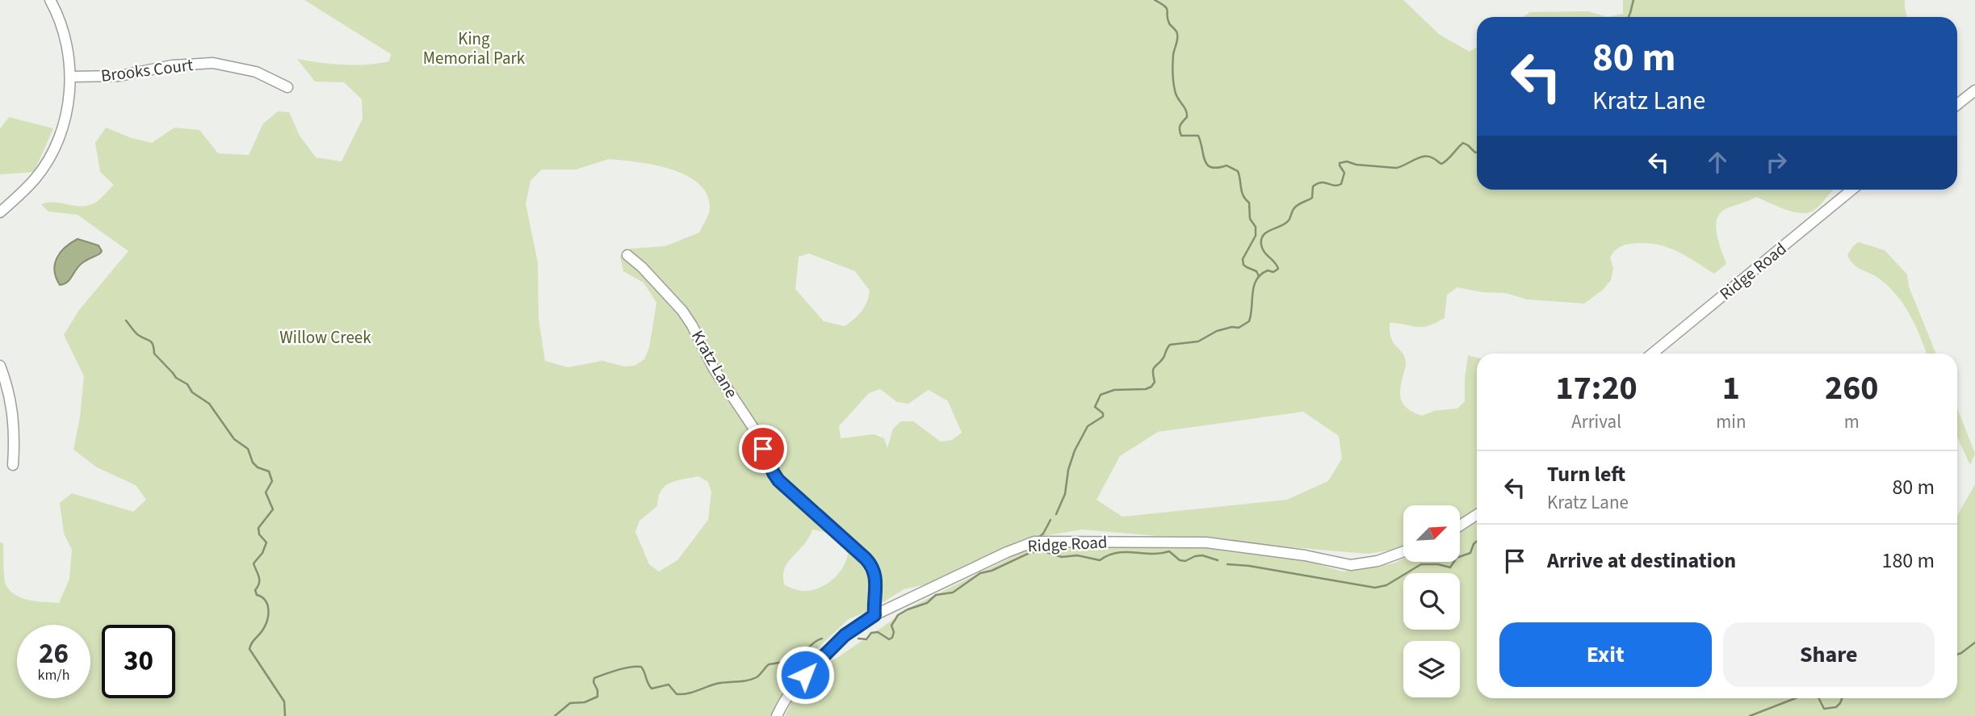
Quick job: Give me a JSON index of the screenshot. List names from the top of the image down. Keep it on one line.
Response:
{"streets":{"street":["Brooks Court","Ridge Road","Kratz Lane"]},"crossings":[["Ridge Road","Kratz Lane"]],"parks":["King Memorial Park","Willow Creek"],"north":"top right","page":{"turn":["80 m","Kratz Lane"],"eta":["17:20","Arrival","1","min","260","m"],"list":[{"name":"Turn left","note":"Kratz Lane","value":"80 m"},{"name":"Arrive at destination","value":"180 m"}],"buttons":["Exit","Share"],"speed":"26 km/h","limit":"30"}}
